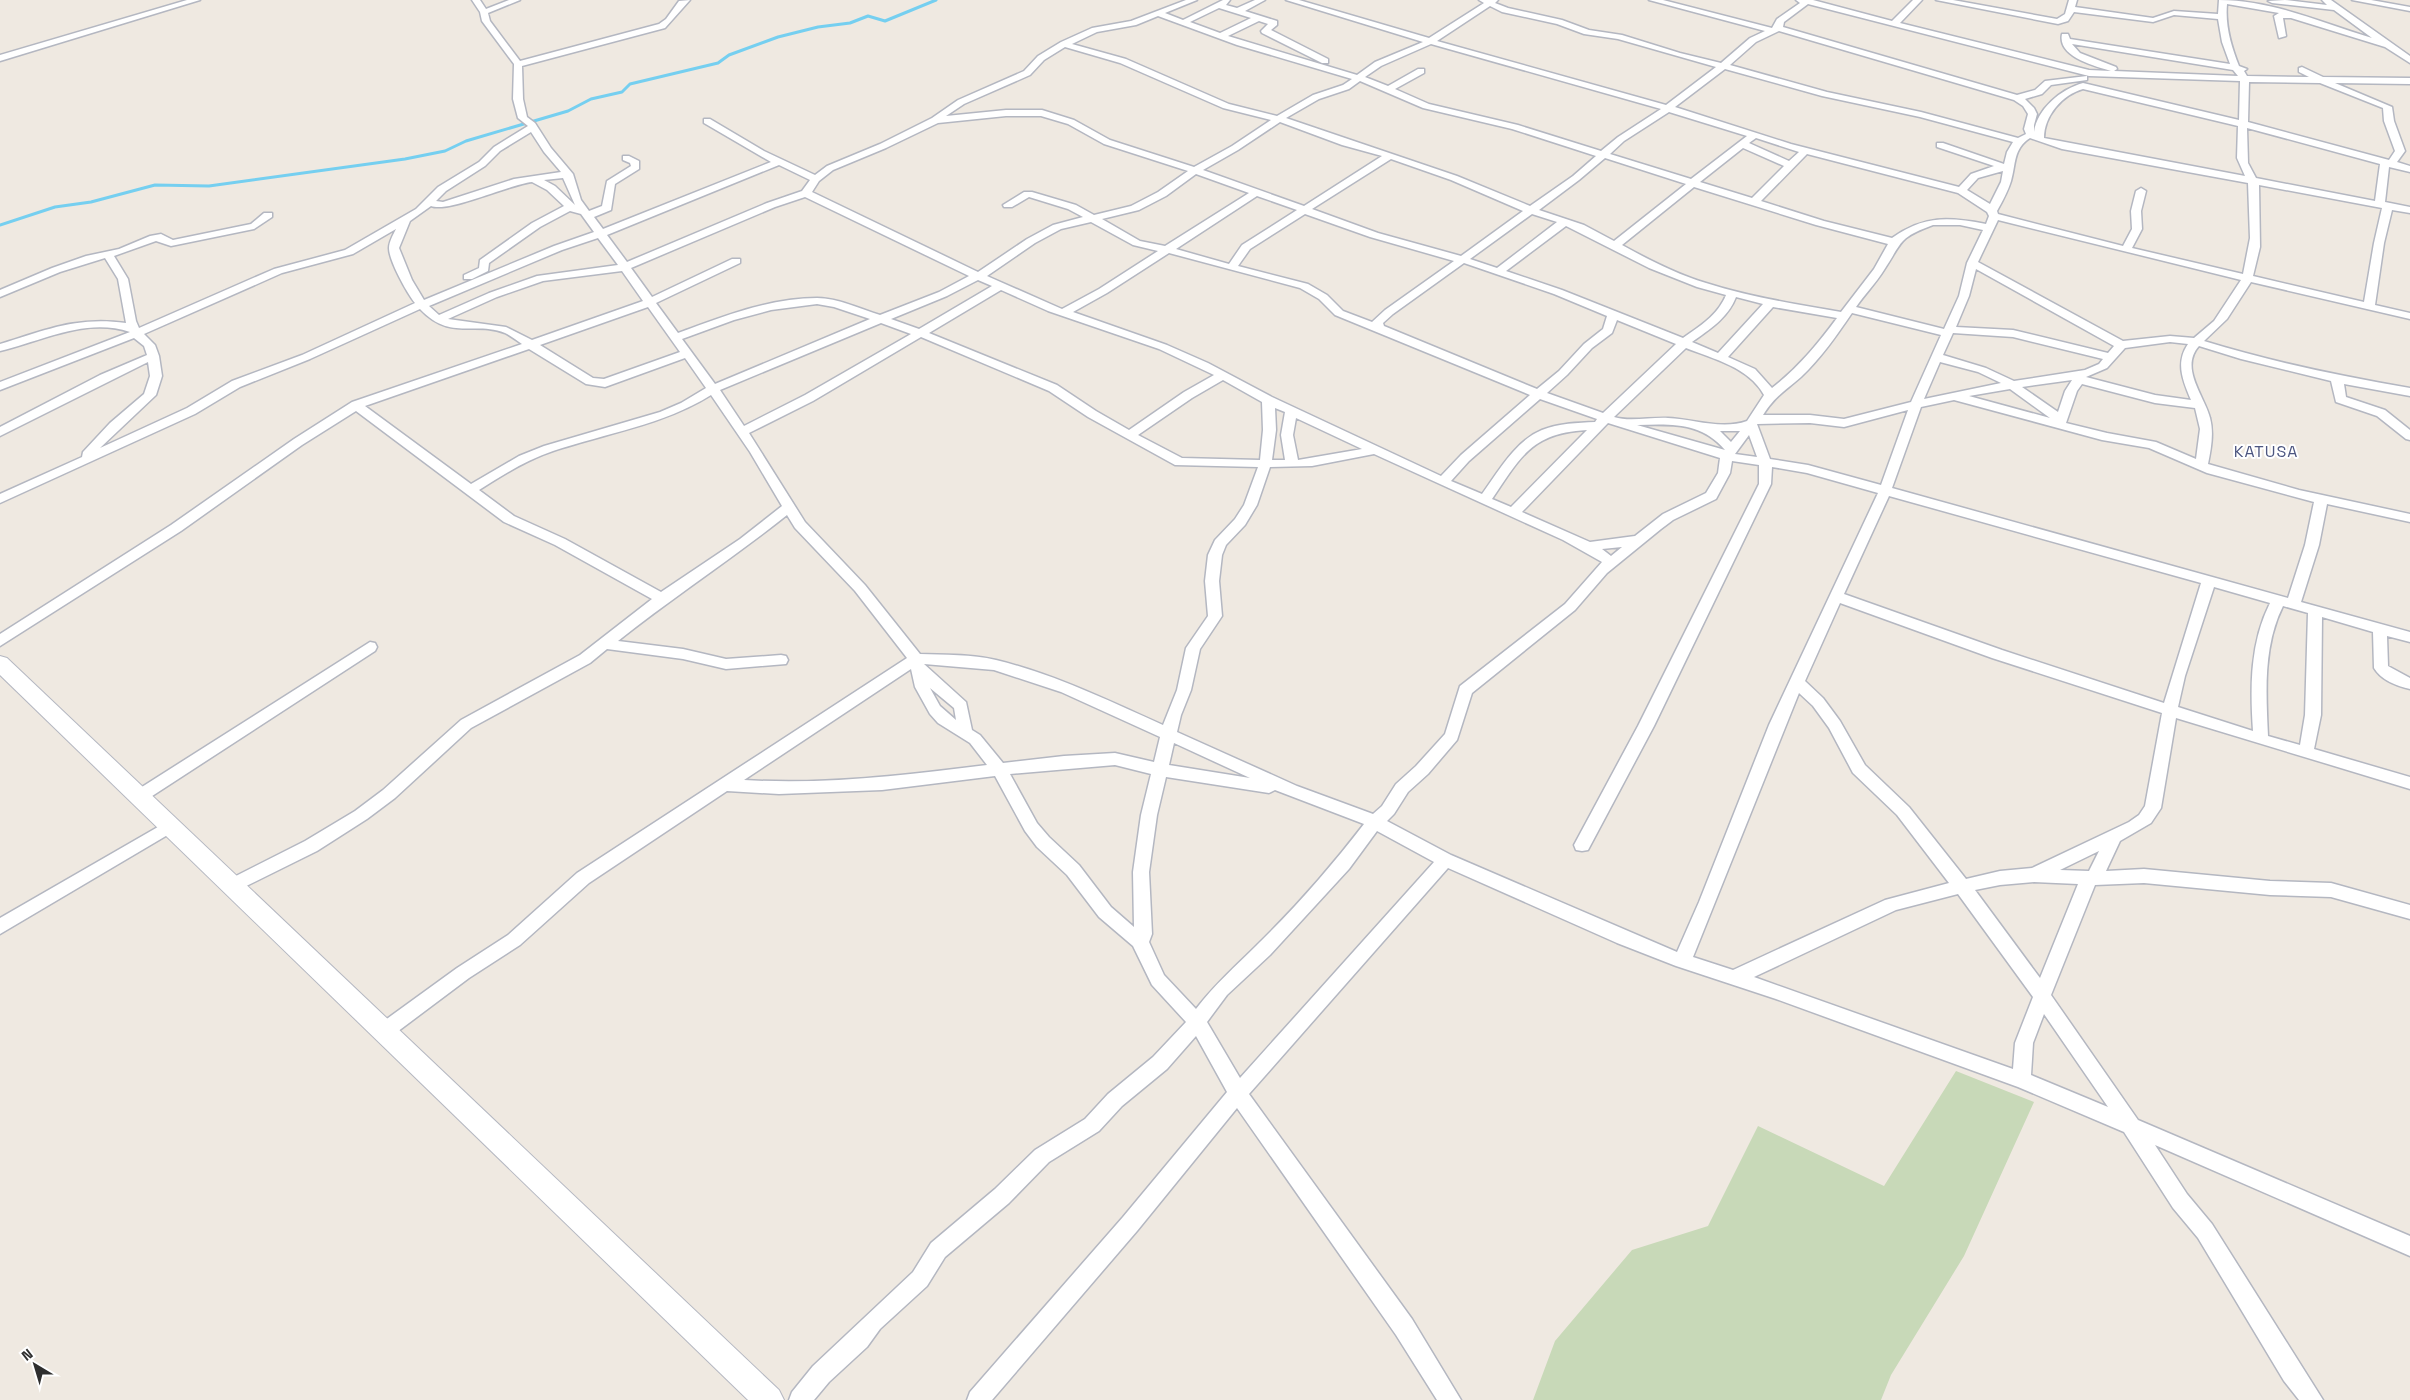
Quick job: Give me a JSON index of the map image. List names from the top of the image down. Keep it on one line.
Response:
{"districts":["KATUSA"],"north":"top left"}
